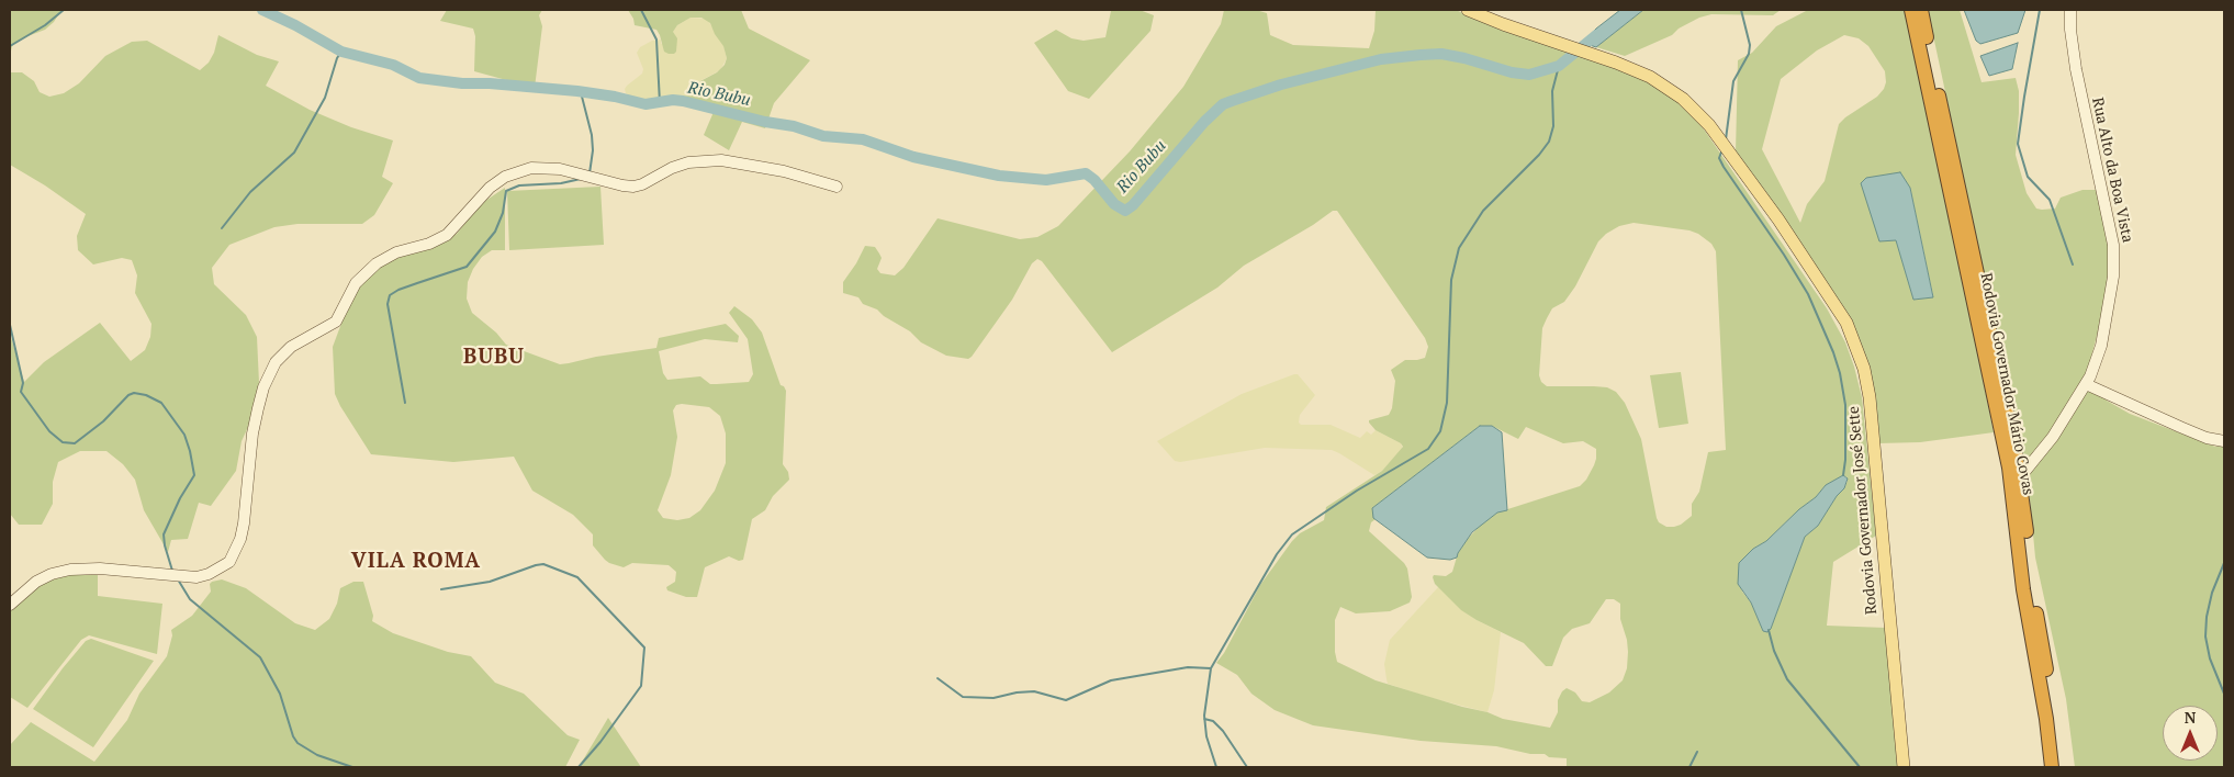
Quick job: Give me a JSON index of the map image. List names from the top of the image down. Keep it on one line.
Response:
{"streets":{"highway":["Rodovia Governador Mário Covas"],"main road":["Rodovia Governador José Sette"],"street":["Rua Alto da Boa Vista"]},"crossings":[["Rua Alto da Boa Vista","Rodovia Governador Mário Covas"]],"districts":["BUBU","VILA ROMA"],"water":["Rio Bubu"],"north":"top"}
